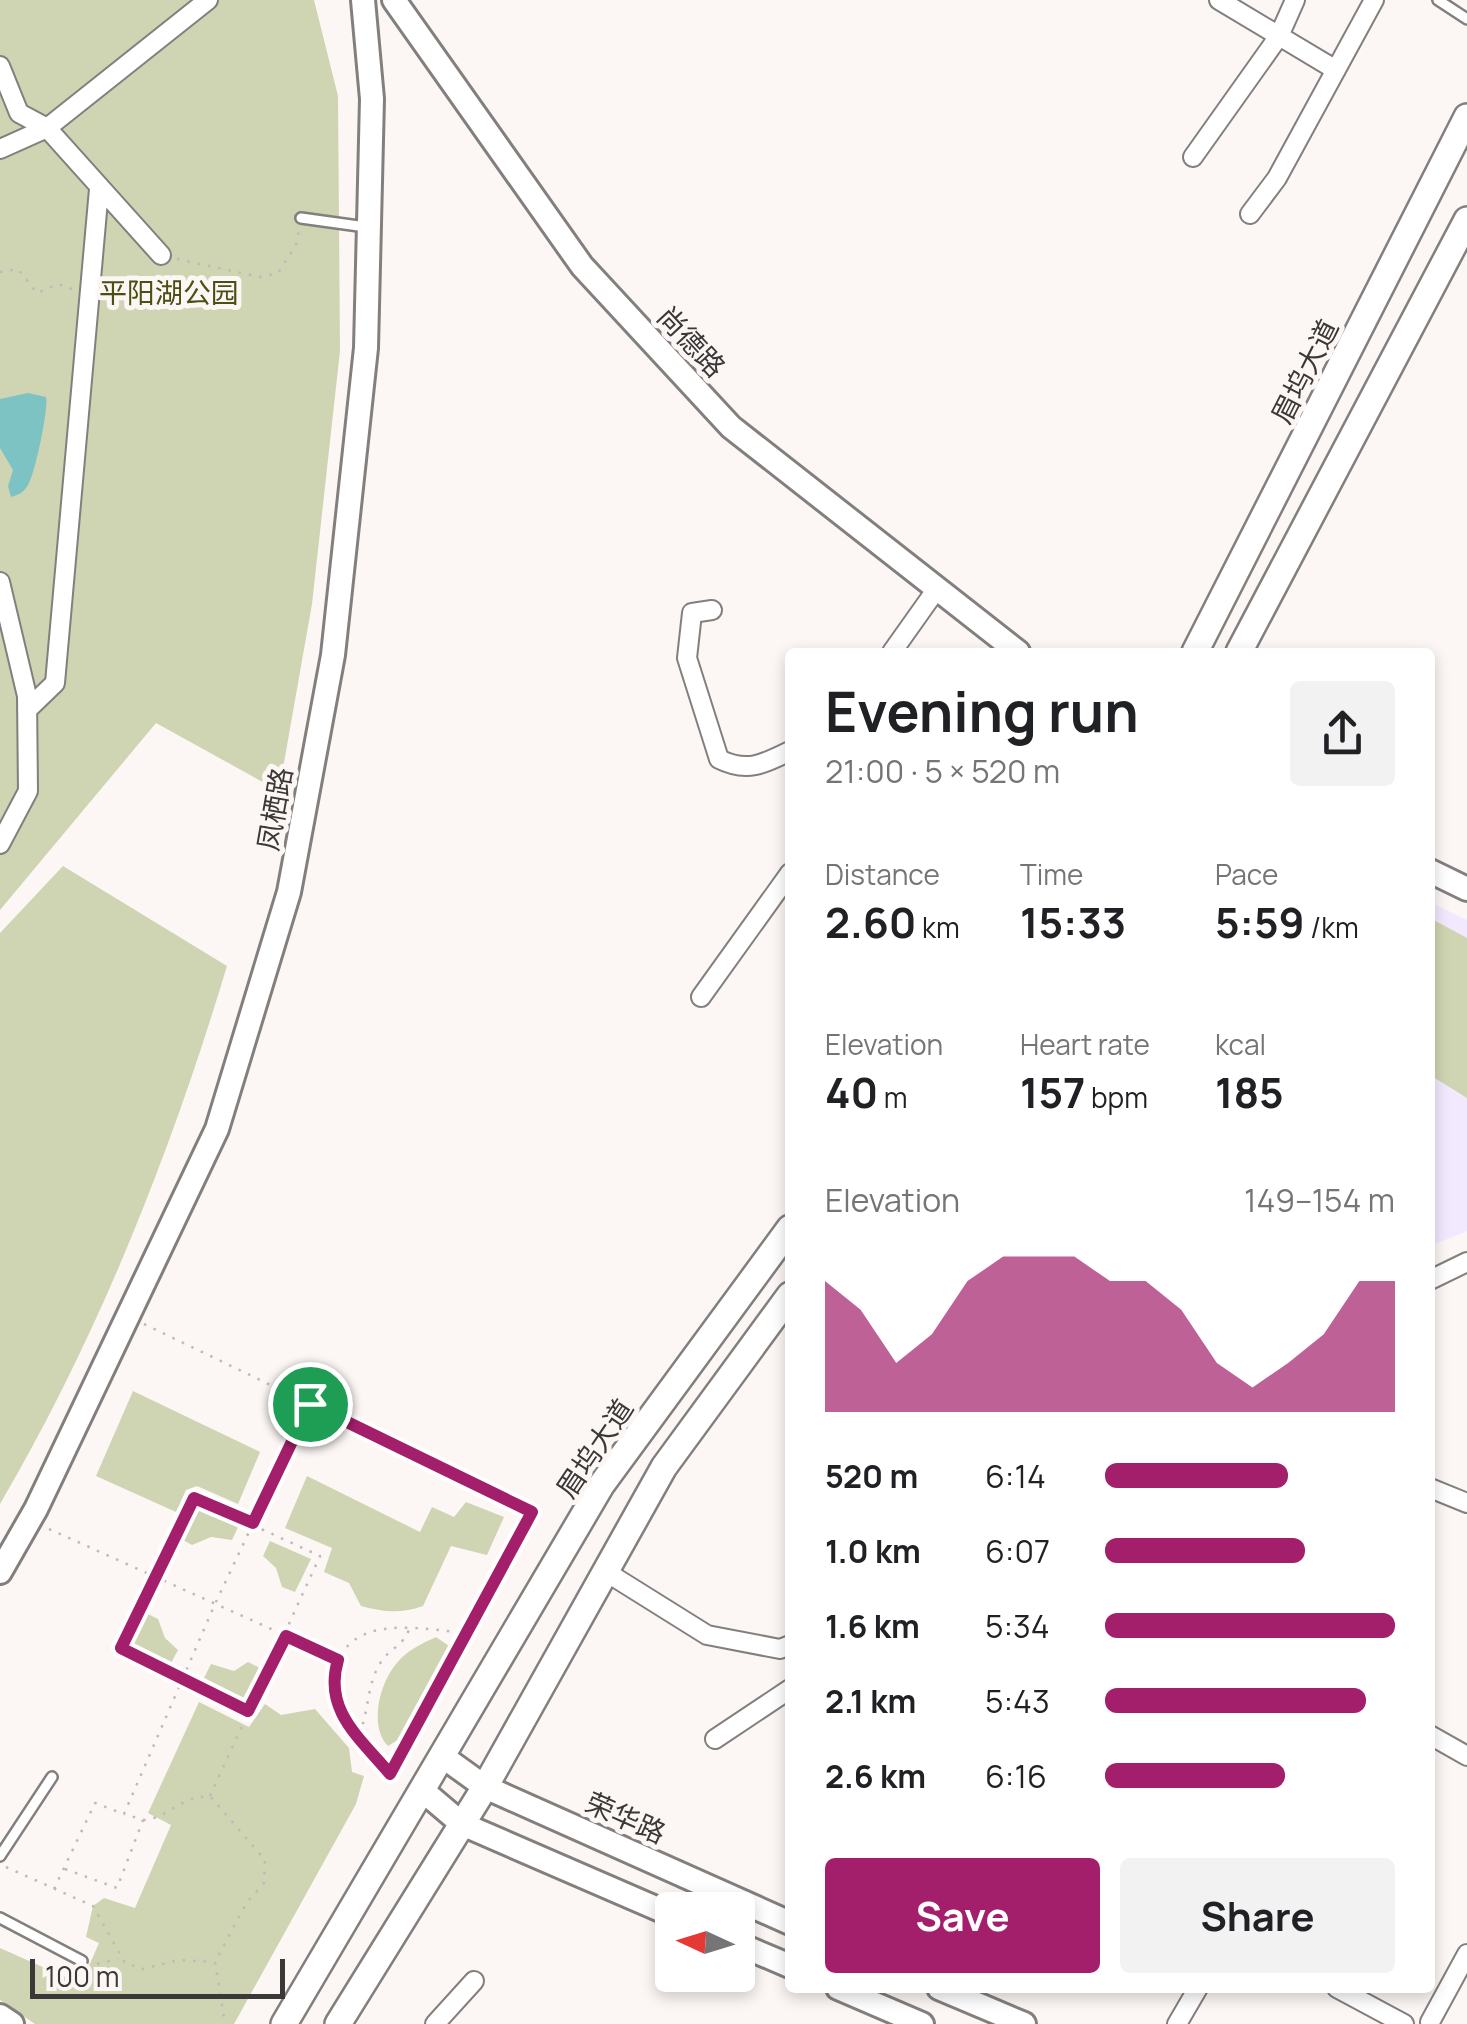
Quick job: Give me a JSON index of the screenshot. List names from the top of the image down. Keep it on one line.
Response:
{"streets":{"main road":["眉坞大道"],"street":["尚德路","凤栖路","荣华路"]},"crossings":[["眉坞大道","荣华路"]],"parks":["平阳湖公园"],"scale_bar":"100 m","north":"left","page":{"heading":["Evening run","21:00 · 5 × 520 m"],"stats":[["Distance","2.60 km"],["Time","15:33"],["Pace","5:59 /km"],["Elevation","40 m"],["Heart rate","157 bpm"],["kcal","185"]],"chart":["Elevation","149–154 m"],"list":[{"name":"520 m","note":"6:14"},{"name":"1.0 km","note":"6:07"},{"name":"1.6 km","note":"5:34"},{"name":"2.1 km","note":"5:43"},{"name":"2.6 km","note":"6:16"}],"buttons":["Save","Share"],"scale":"100 m"}}
